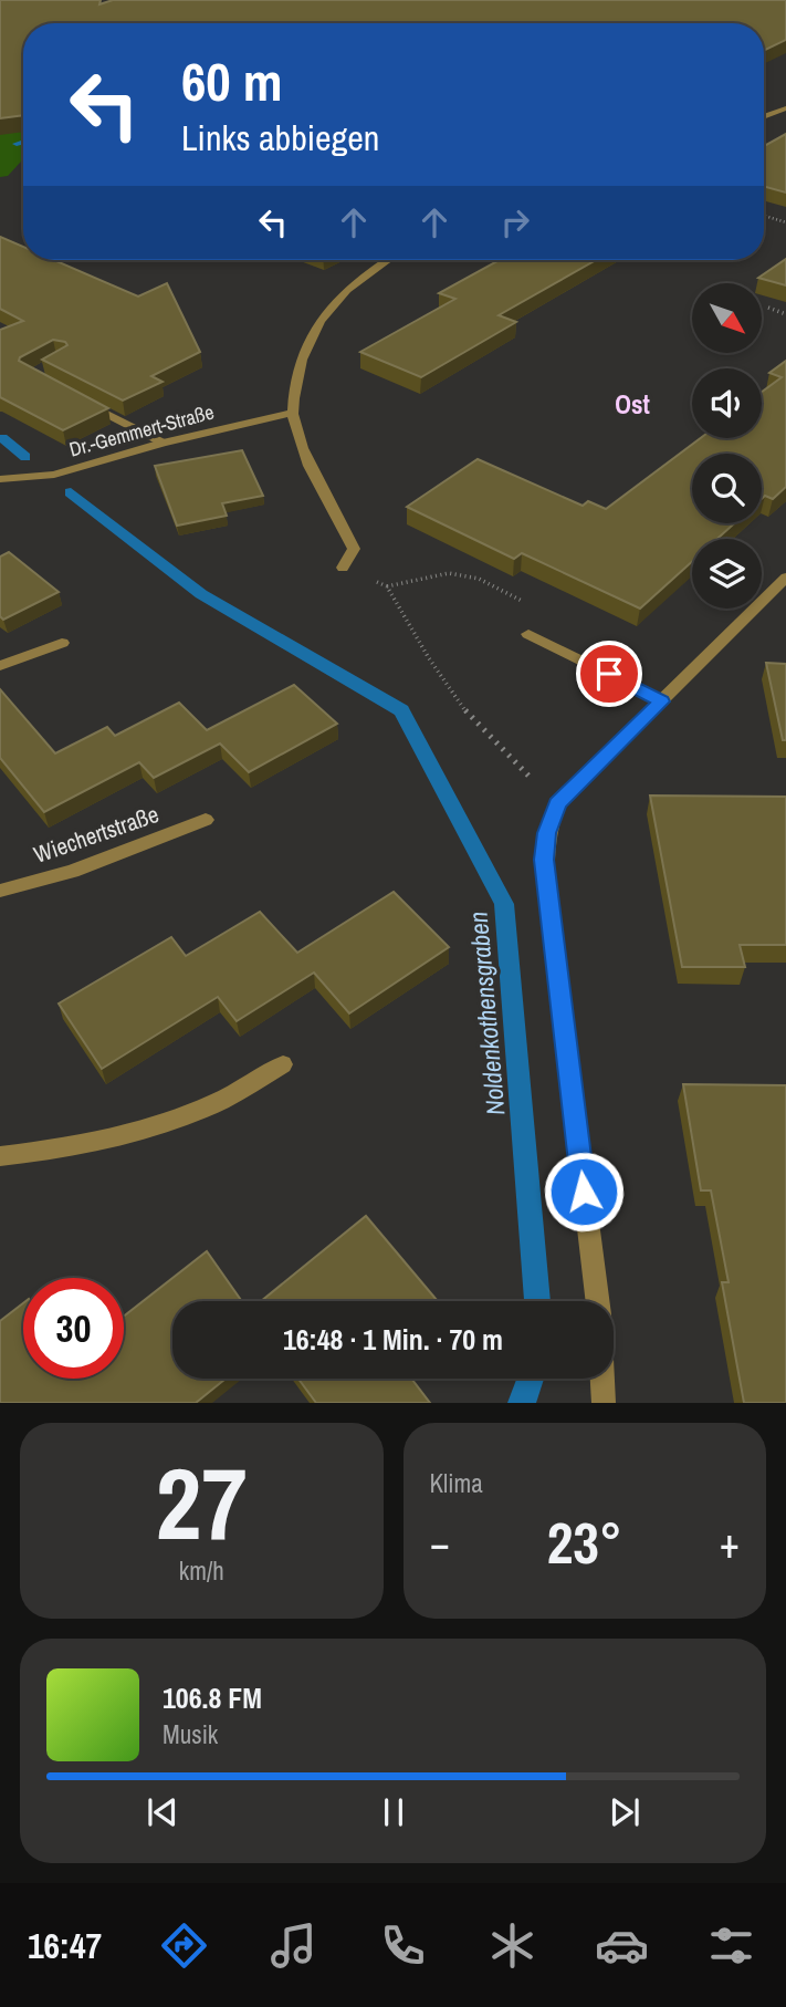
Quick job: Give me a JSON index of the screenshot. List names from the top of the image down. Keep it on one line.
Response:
{"streets":{"street":["Dr.-Gemmert-Straße","Wiechertstraße"]},"districts":["Ost"],"water":["Noldenkothensgraben"],"north":"bottom right","page":{"turn":["60 m","Links abbiegen"],"limit":"30","trip":"16:48 · 1 Min. · 70 m","tile":[["27","km/h"],"Klima"],"heat":["−","23°","+"],"song":["106.8 FM","Musik"],"tabs":"16:47"}}
